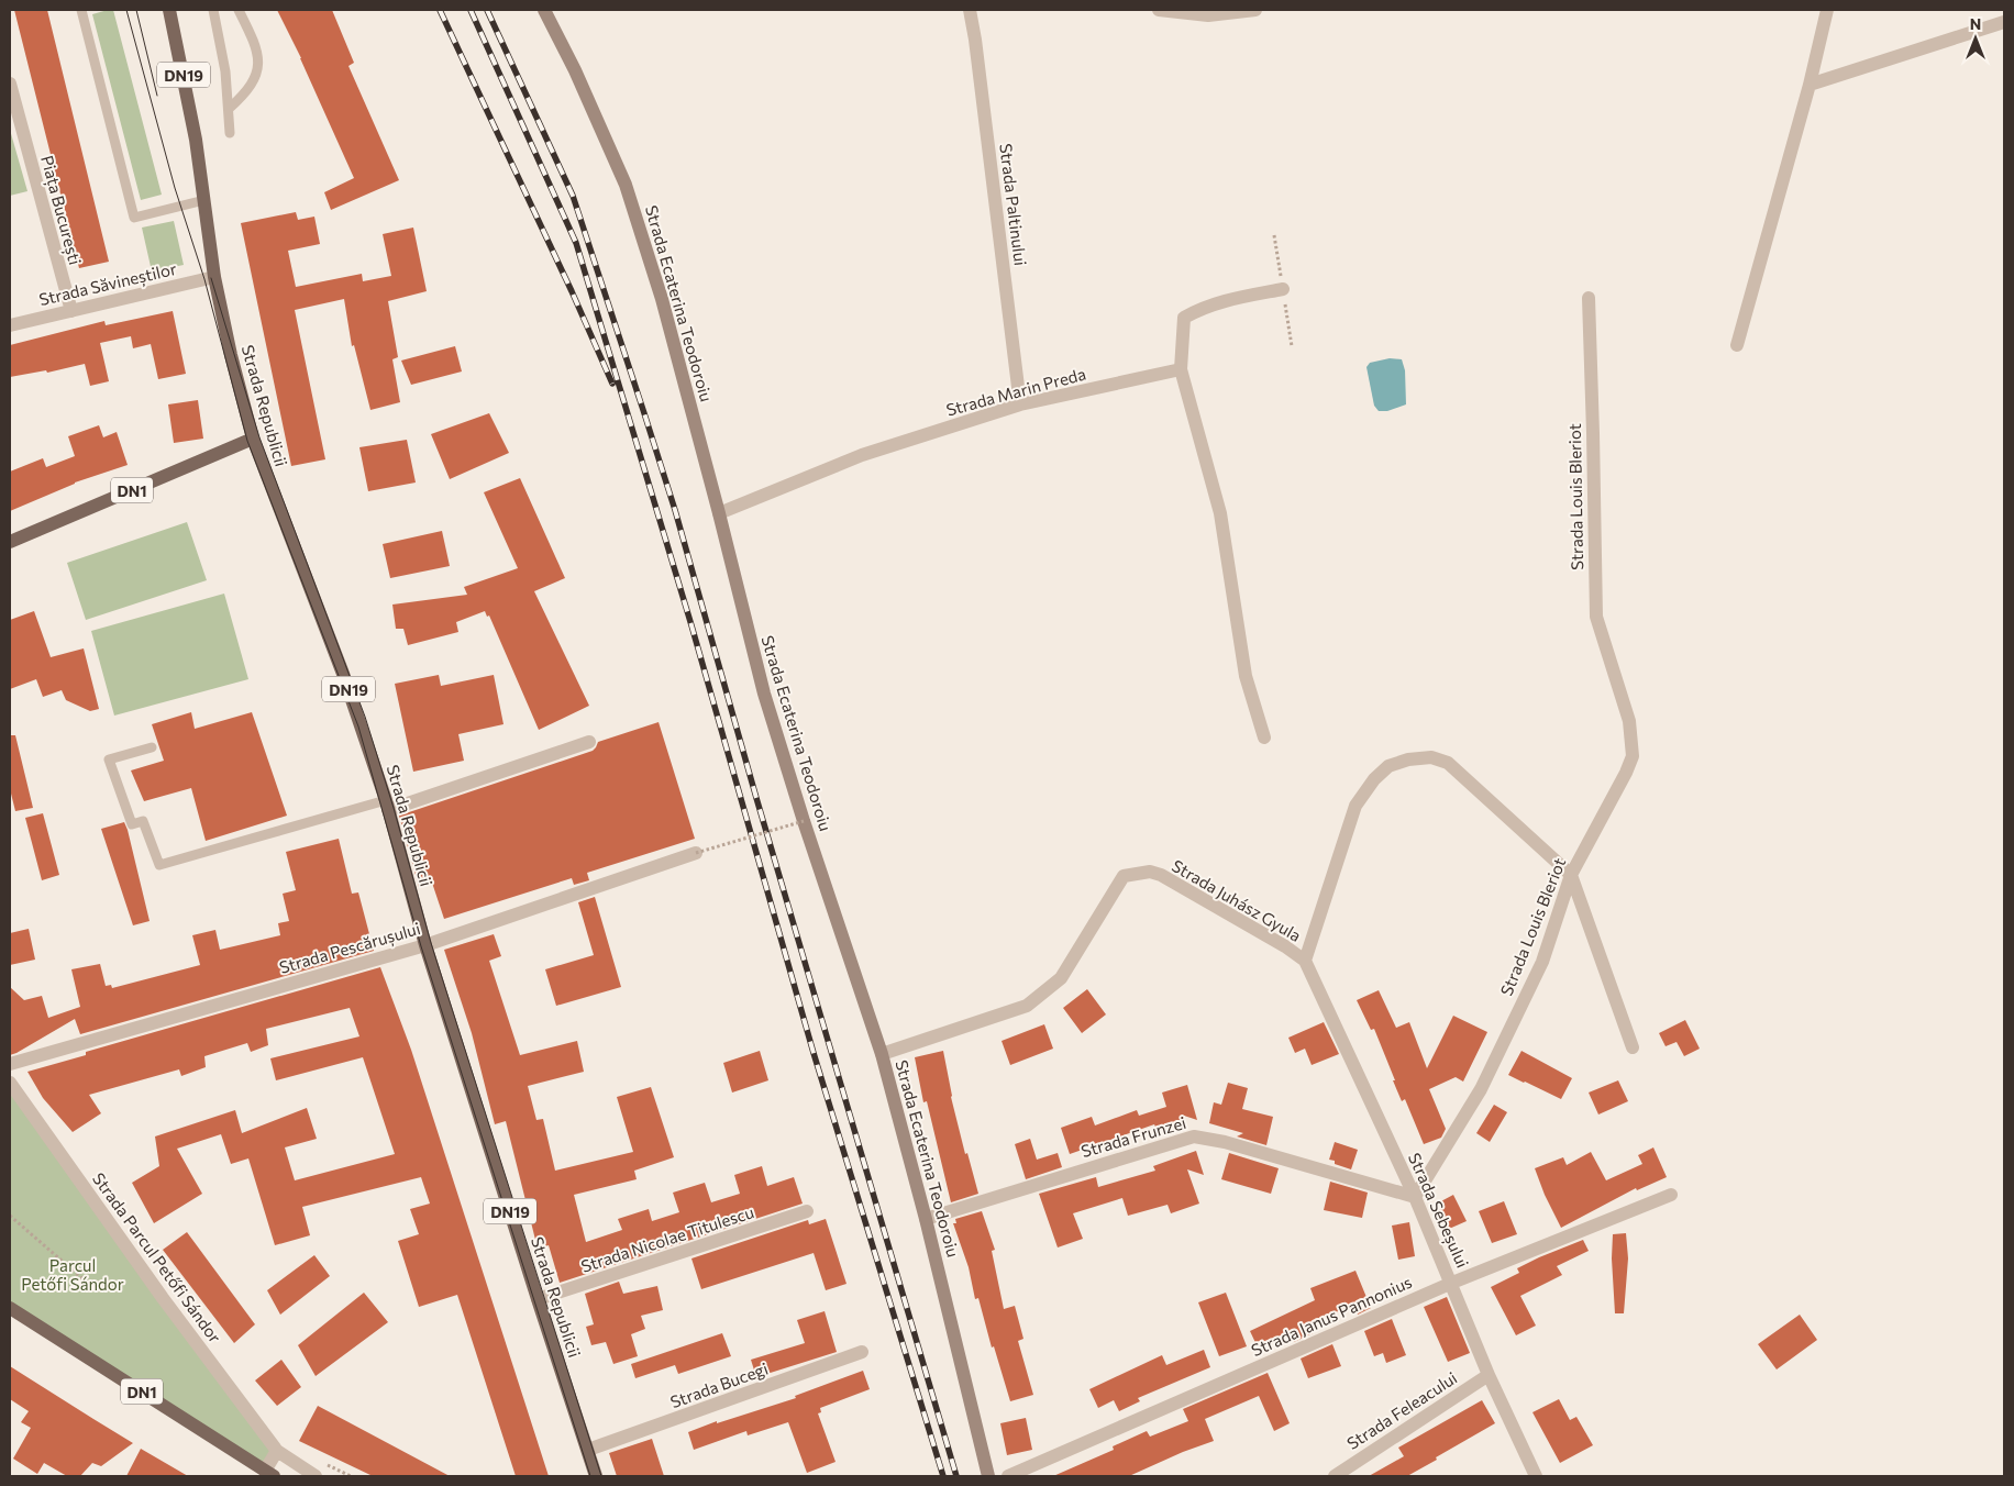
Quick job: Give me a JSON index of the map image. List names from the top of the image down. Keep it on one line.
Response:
{"streets":{"main road":["DN19","Strada Ecaterina Teodoroiu","Strada Republicii","DN1"],"street":["Strada Paltinului","Piața București","Strada Săvineștilor","Strada Marin Preda","Strada Louis Bleriot","Strada Juhász Gyula","Strada Pescărușului","Strada Frunzei","Strada Sebeșului","Strada Nicolae Titulescu","Strada Parcul Petőfi Sándor","Strada Janus Pannonius","Strada Bucegi","Strada Feleacului"]},"crossings":[["Strada Paltinului","Strada Marin Preda"],["Piața București","Strada Săvineștilor"],["Strada Săvineștilor","Strada Republicii"],["Strada Ecaterina Teodoroiu","Strada Marin Preda"],["Strada Ecaterina Teodoroiu","Strada Juhász Gyula"],["Strada Ecaterina Teodoroiu","Strada Frunzei"],["Strada Republicii","DN1"],["Strada Republicii","Strada Pescărușului"],["Strada Republicii","Strada Nicolae Titulescu"],["Strada Republicii","Strada Bucegi"],["Strada Louis Bleriot","Strada Juhász Gyula"],["Strada Louis Bleriot","Strada Frunzei"],["Strada Louis Bleriot","Strada Sebeșului"],["Strada Juhász Gyula","Strada Sebeșului"],["Strada Frunzei","Strada Sebeșului"],["Strada Sebeșului","Strada Janus Pannonius"],["Strada Sebeșului","Strada Feleacului"]],"parks":["Parcul Petőfi Sándor"],"north":"top"}
